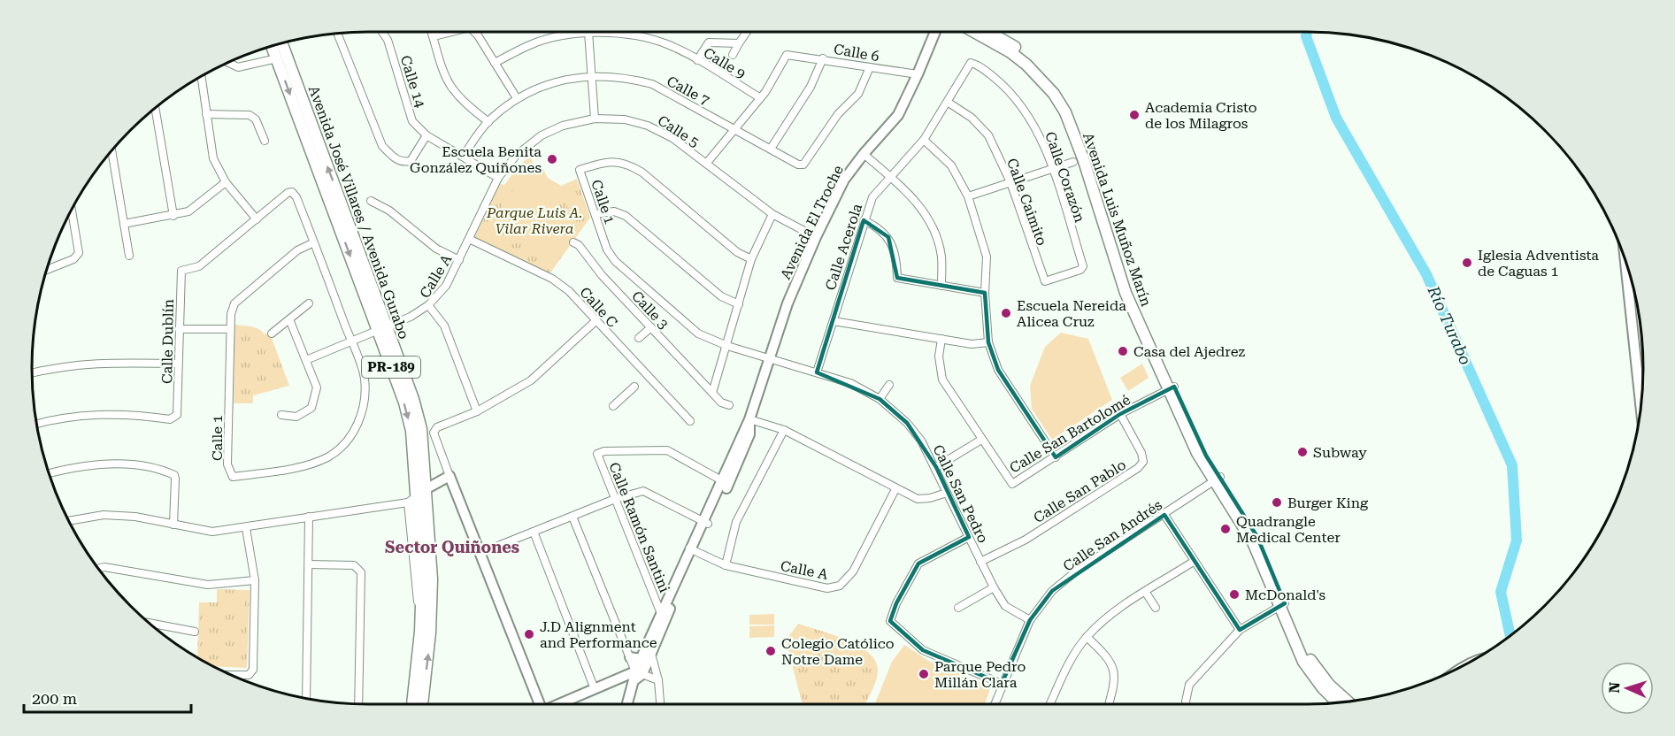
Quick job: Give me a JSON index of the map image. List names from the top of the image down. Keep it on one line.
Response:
{"streets":{"main road":["Avenida José Villares / Avenida Gurabo","Avenida Luis Muñoz Marín","PR-189"],"street":["Calle 6","Calle 9","Calle 14","Calle 7","Calle 5","Calle Corazón","Calle 1","Calle Caimito","Avenida El Troche","Calle Acerola","Calle A","Calle C","Calle 3","Calle Dublín","Calle San Bartolomé","Calle San Pablo","Calle San Pedro","Calle Ramón Santini","Calle San Andrés"]},"crossings":[["Calle 6","Calle 9"],["Calle 6","Calle 7"],["Calle 6","Calle 5"],["Calle 6","Avenida El Troche"],["Calle 14","Calle 7"],["Calle 14","Calle 5"],["Calle 5","Avenida El Troche"],["Calle 5","Calle A"],["Calle 5","Calle C"],["Calle Corazón","Calle Caimito"],["Calle Corazón","Calle Acerola"],["Calle 1","Avenida El Troche"],["Calle 1","Calle Dublín"],["Calle 1","Calle San Pedro"],["Calle Caimito","Calle Acerola"],["Avenida Luis Muñoz Marín","Calle San Bartolomé"],["Avenida Luis Muñoz Marín","Calle San Andrés"],["Avenida El Troche","Calle A"],["Avenida El Troche","Calle San Pedro"],["Avenida El Troche","Calle Ramón Santini"],["Calle Acerola","Calle San Pedro"],["Calle A","Calle C"],["Calle San Bartolomé","Calle San Pablo"],["Calle San Pablo","Calle San Pedro"],["Calle San Pedro","Calle San Andrés"]],"districts":["Sector Quiñones"],"water":["Río Turabo"],"parks":["Parque Luis A. Vilar Rivera"],"places":["Academia Cristo de los Milagros","Escuela Benita González Quiñones","Iglesia Adventista de Caguas 1","Escuela Nereida Alicea Cruz","Casa del Ajedrez","Subway","Burger King","Quadrangle Medical Center","McDonald's","J.D Alignment and Performance","Colegio Católico Notre Dame","Parque Pedro Millán Clara"],"scale_bar":"200 m","north":"left"}
